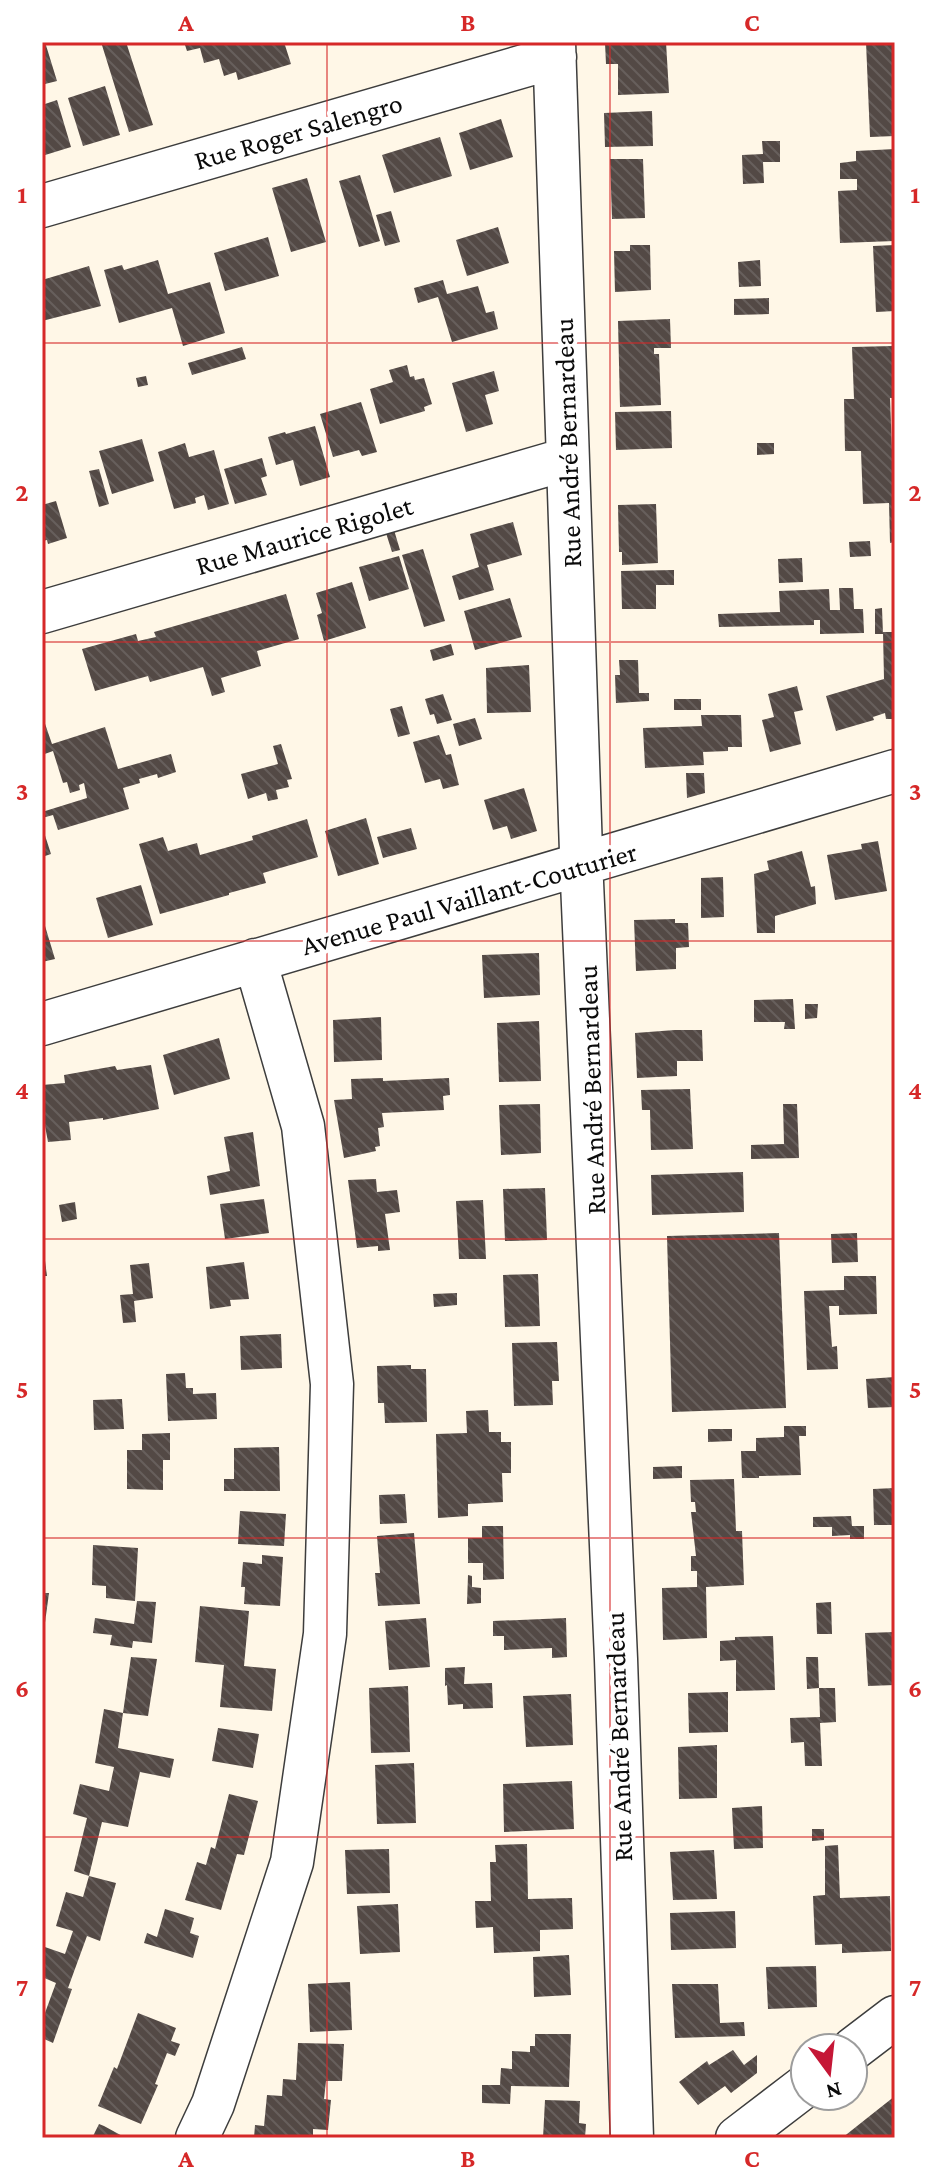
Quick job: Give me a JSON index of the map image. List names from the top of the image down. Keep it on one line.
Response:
{"streets":{"street":["Rue Roger Salengro","Rue André Bernardeau","Rue Maurice Rigolet","Avenue Paul Vaillant-Couturier"]},"crossings":[["Rue Roger Salengro","Rue André Bernardeau"],["Rue André Bernardeau","Rue Maurice Rigolet"],["Rue André Bernardeau","Avenue Paul Vaillant-Couturier"]],"north":"bottom","grid":{"columns":["A","B","C"],"rows":["1","2","3","4","5","6","7"]}}
